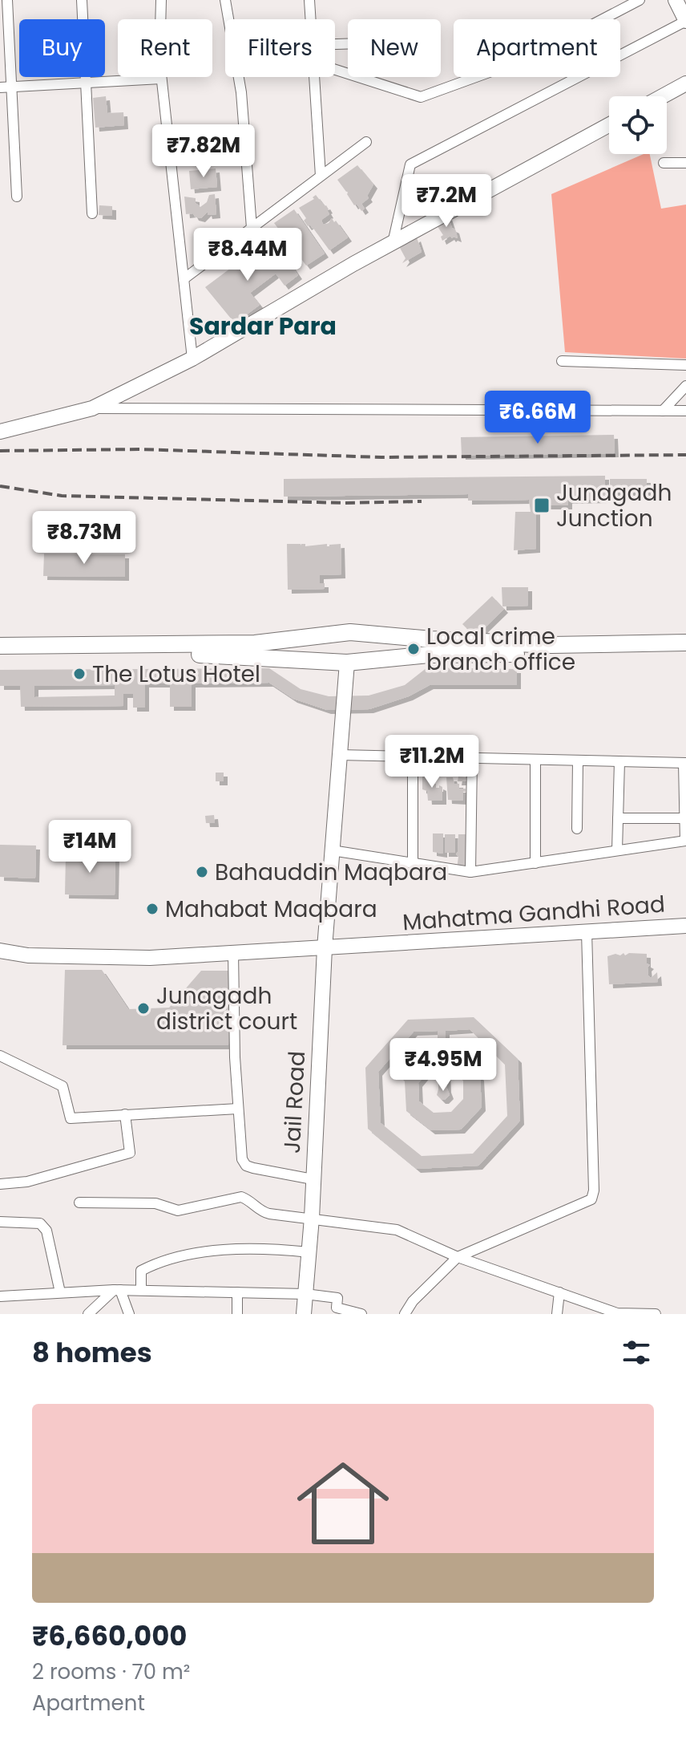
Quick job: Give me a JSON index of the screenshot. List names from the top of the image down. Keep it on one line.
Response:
{"streets":{"street":["Mahatma Gandhi Road","Jail Road"]},"crossings":[["Mahatma Gandhi Road","Jail Road"]],"districts":["Sardar Para"],"places":{"transit":["Junagadh Junction"],"other":["Local crime branch office","The Lotus Hotel","Bahauddin Maqbara","Mahabat Maqbara","Junagadh district court"]},"page":{"chip":["Buy","Rent","Filters","New","Apartment"],"price":["₹7.82M","₹7.2M","₹8.44M","₹6.66M","₹8.73M","₹11.2M","₹14M","₹4.95M"],"heading":"8 homes","list":[{"name":"₹6,660,000","note":"2 rooms · 70 m² · Apartment"}]}}
